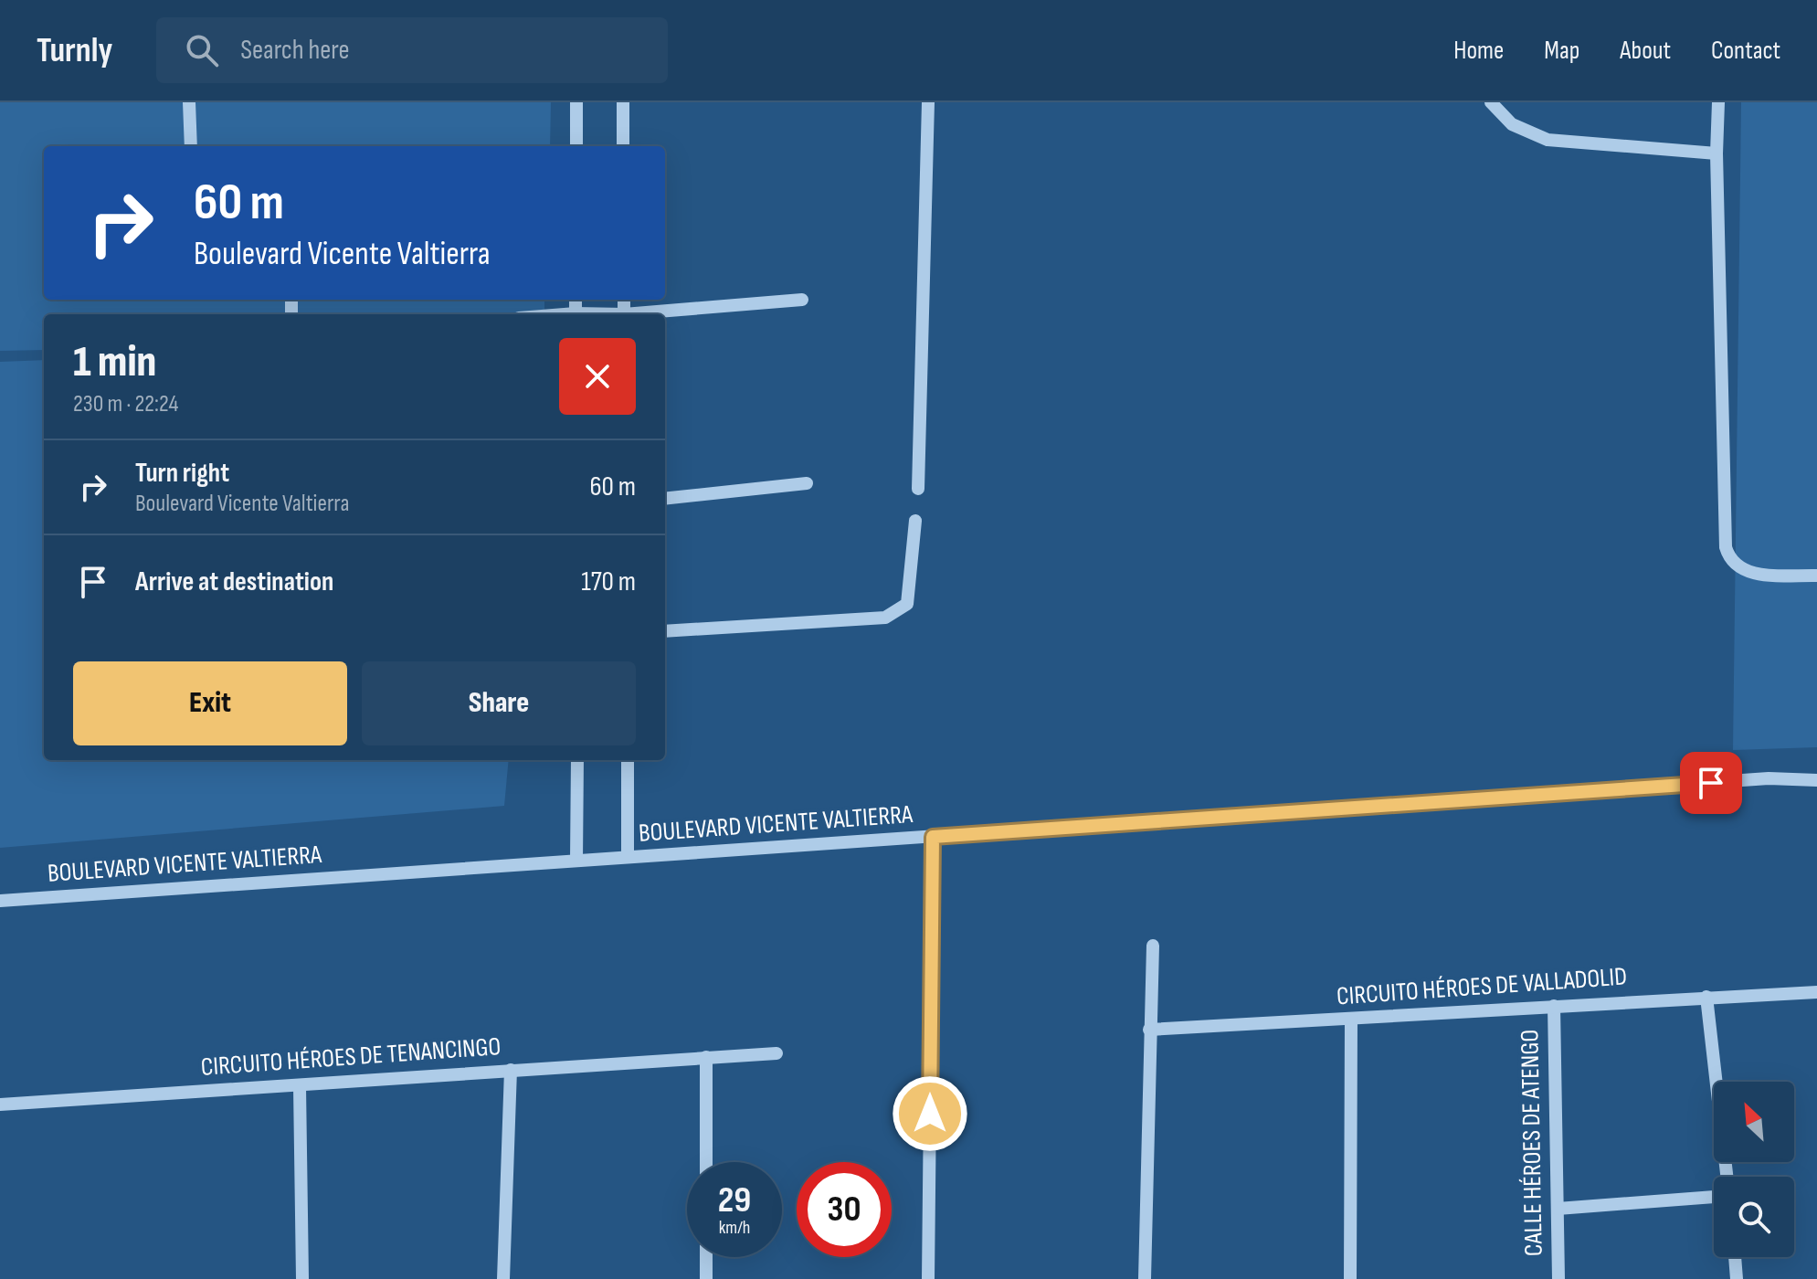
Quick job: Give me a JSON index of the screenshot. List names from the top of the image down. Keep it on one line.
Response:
{"streets":{"street":["BOULEVARD VICENTE VALTIERRA","CIRCUITO HÉROES DE VALLADOLID","CIRCUITO HÉROES DE TENANCINGO","CALLE HÉROES DE ATENGO"]},"crossings":[["CIRCUITO HÉROES DE VALLADOLID","CALLE HÉROES DE ATENGO"]],"north":"top left","page":{"header":"Turnly","search":"Search here","nav":["Home","Map","About","Contact"],"turn":["60 m","Boulevard Vicente Valtierra"],"heading":["1 min","230 m · 22:24"],"list":[{"name":"Turn right","note":"Boulevard Vicente Valtierra","value":"60 m"},{"name":"Arrive at destination","value":"170 m"}],"buttons":["Exit","Share"],"speed":"29 km/h","limit":"30"}}
